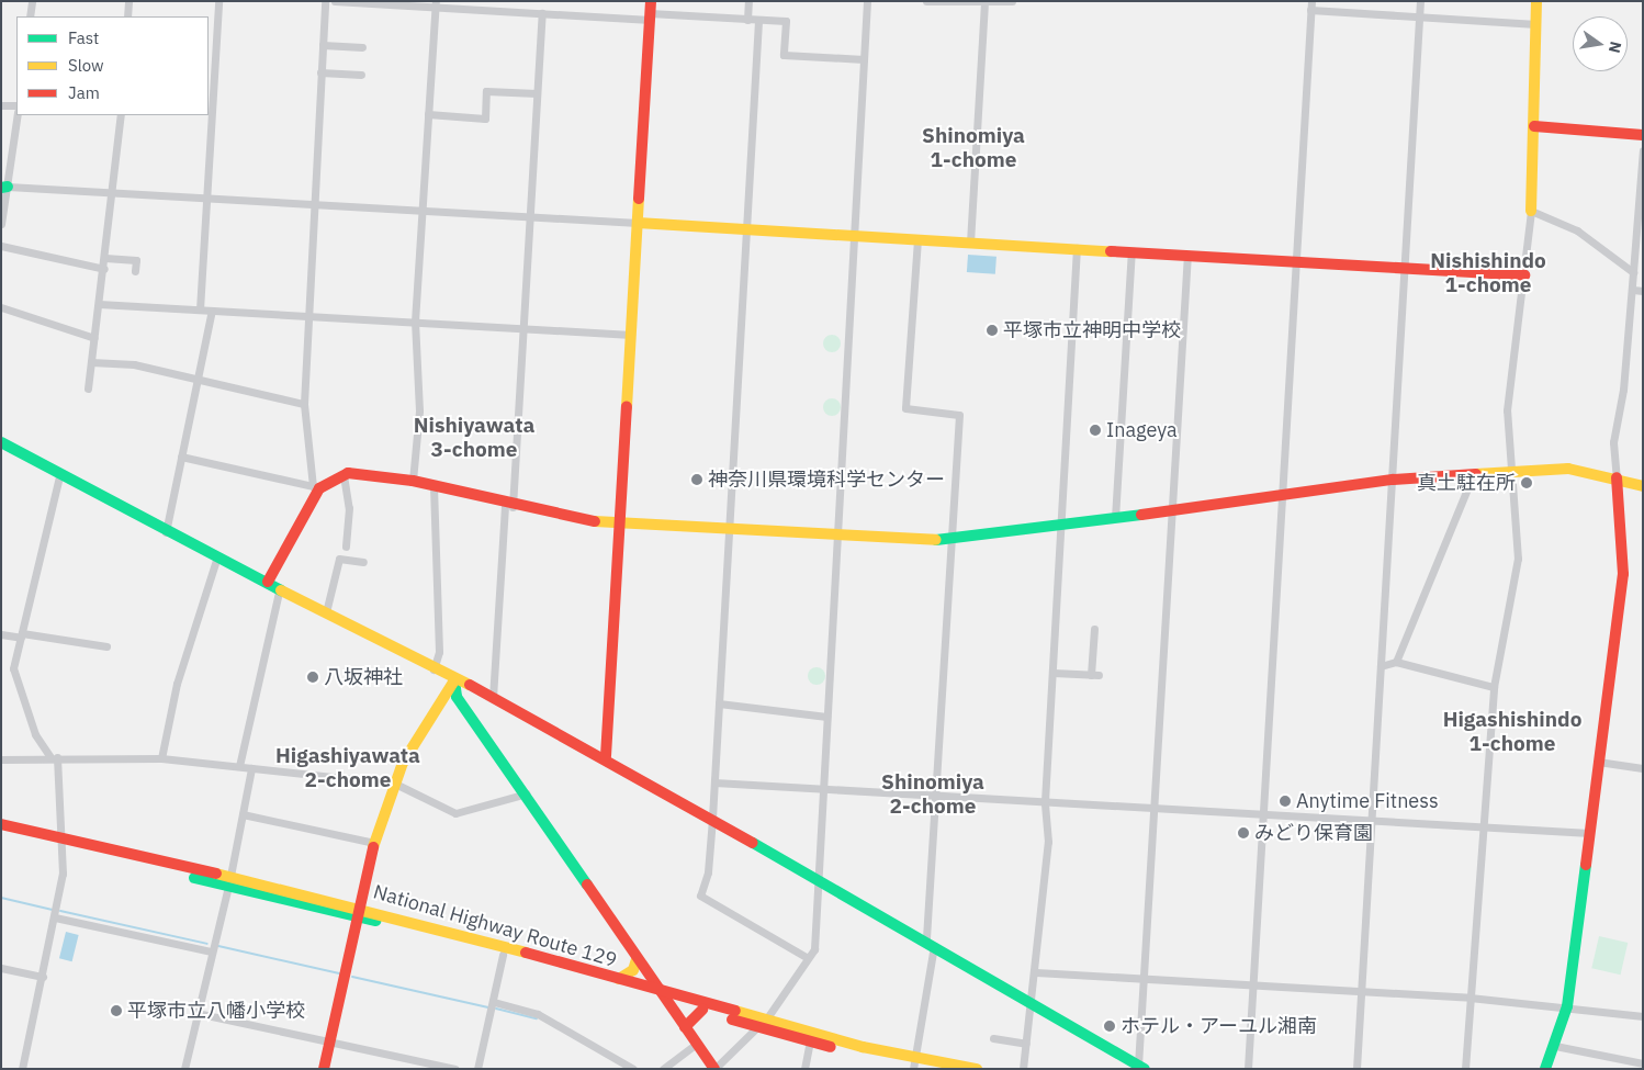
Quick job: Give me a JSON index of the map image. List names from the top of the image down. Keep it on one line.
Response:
{"streets":{"main road":["National Highway Route 129"]},"districts":["Shinomiya 1-chome","Nishishindo 1-chome","Nishiyawata 3-chome","Higashishindo 1-chome","Higashiyawata 2-chome","Shinomiya 2-chome"],"places":["平塚市立神明中学校","Inageya","神奈川県環境科学センター","真土駐在所","八坂神社","Anytime Fitness","みどり保育園","平塚市立八幡小学校","ホテル・アーユル湘南"],"legend":["Fast","Slow","Jam"],"north":"right"}
